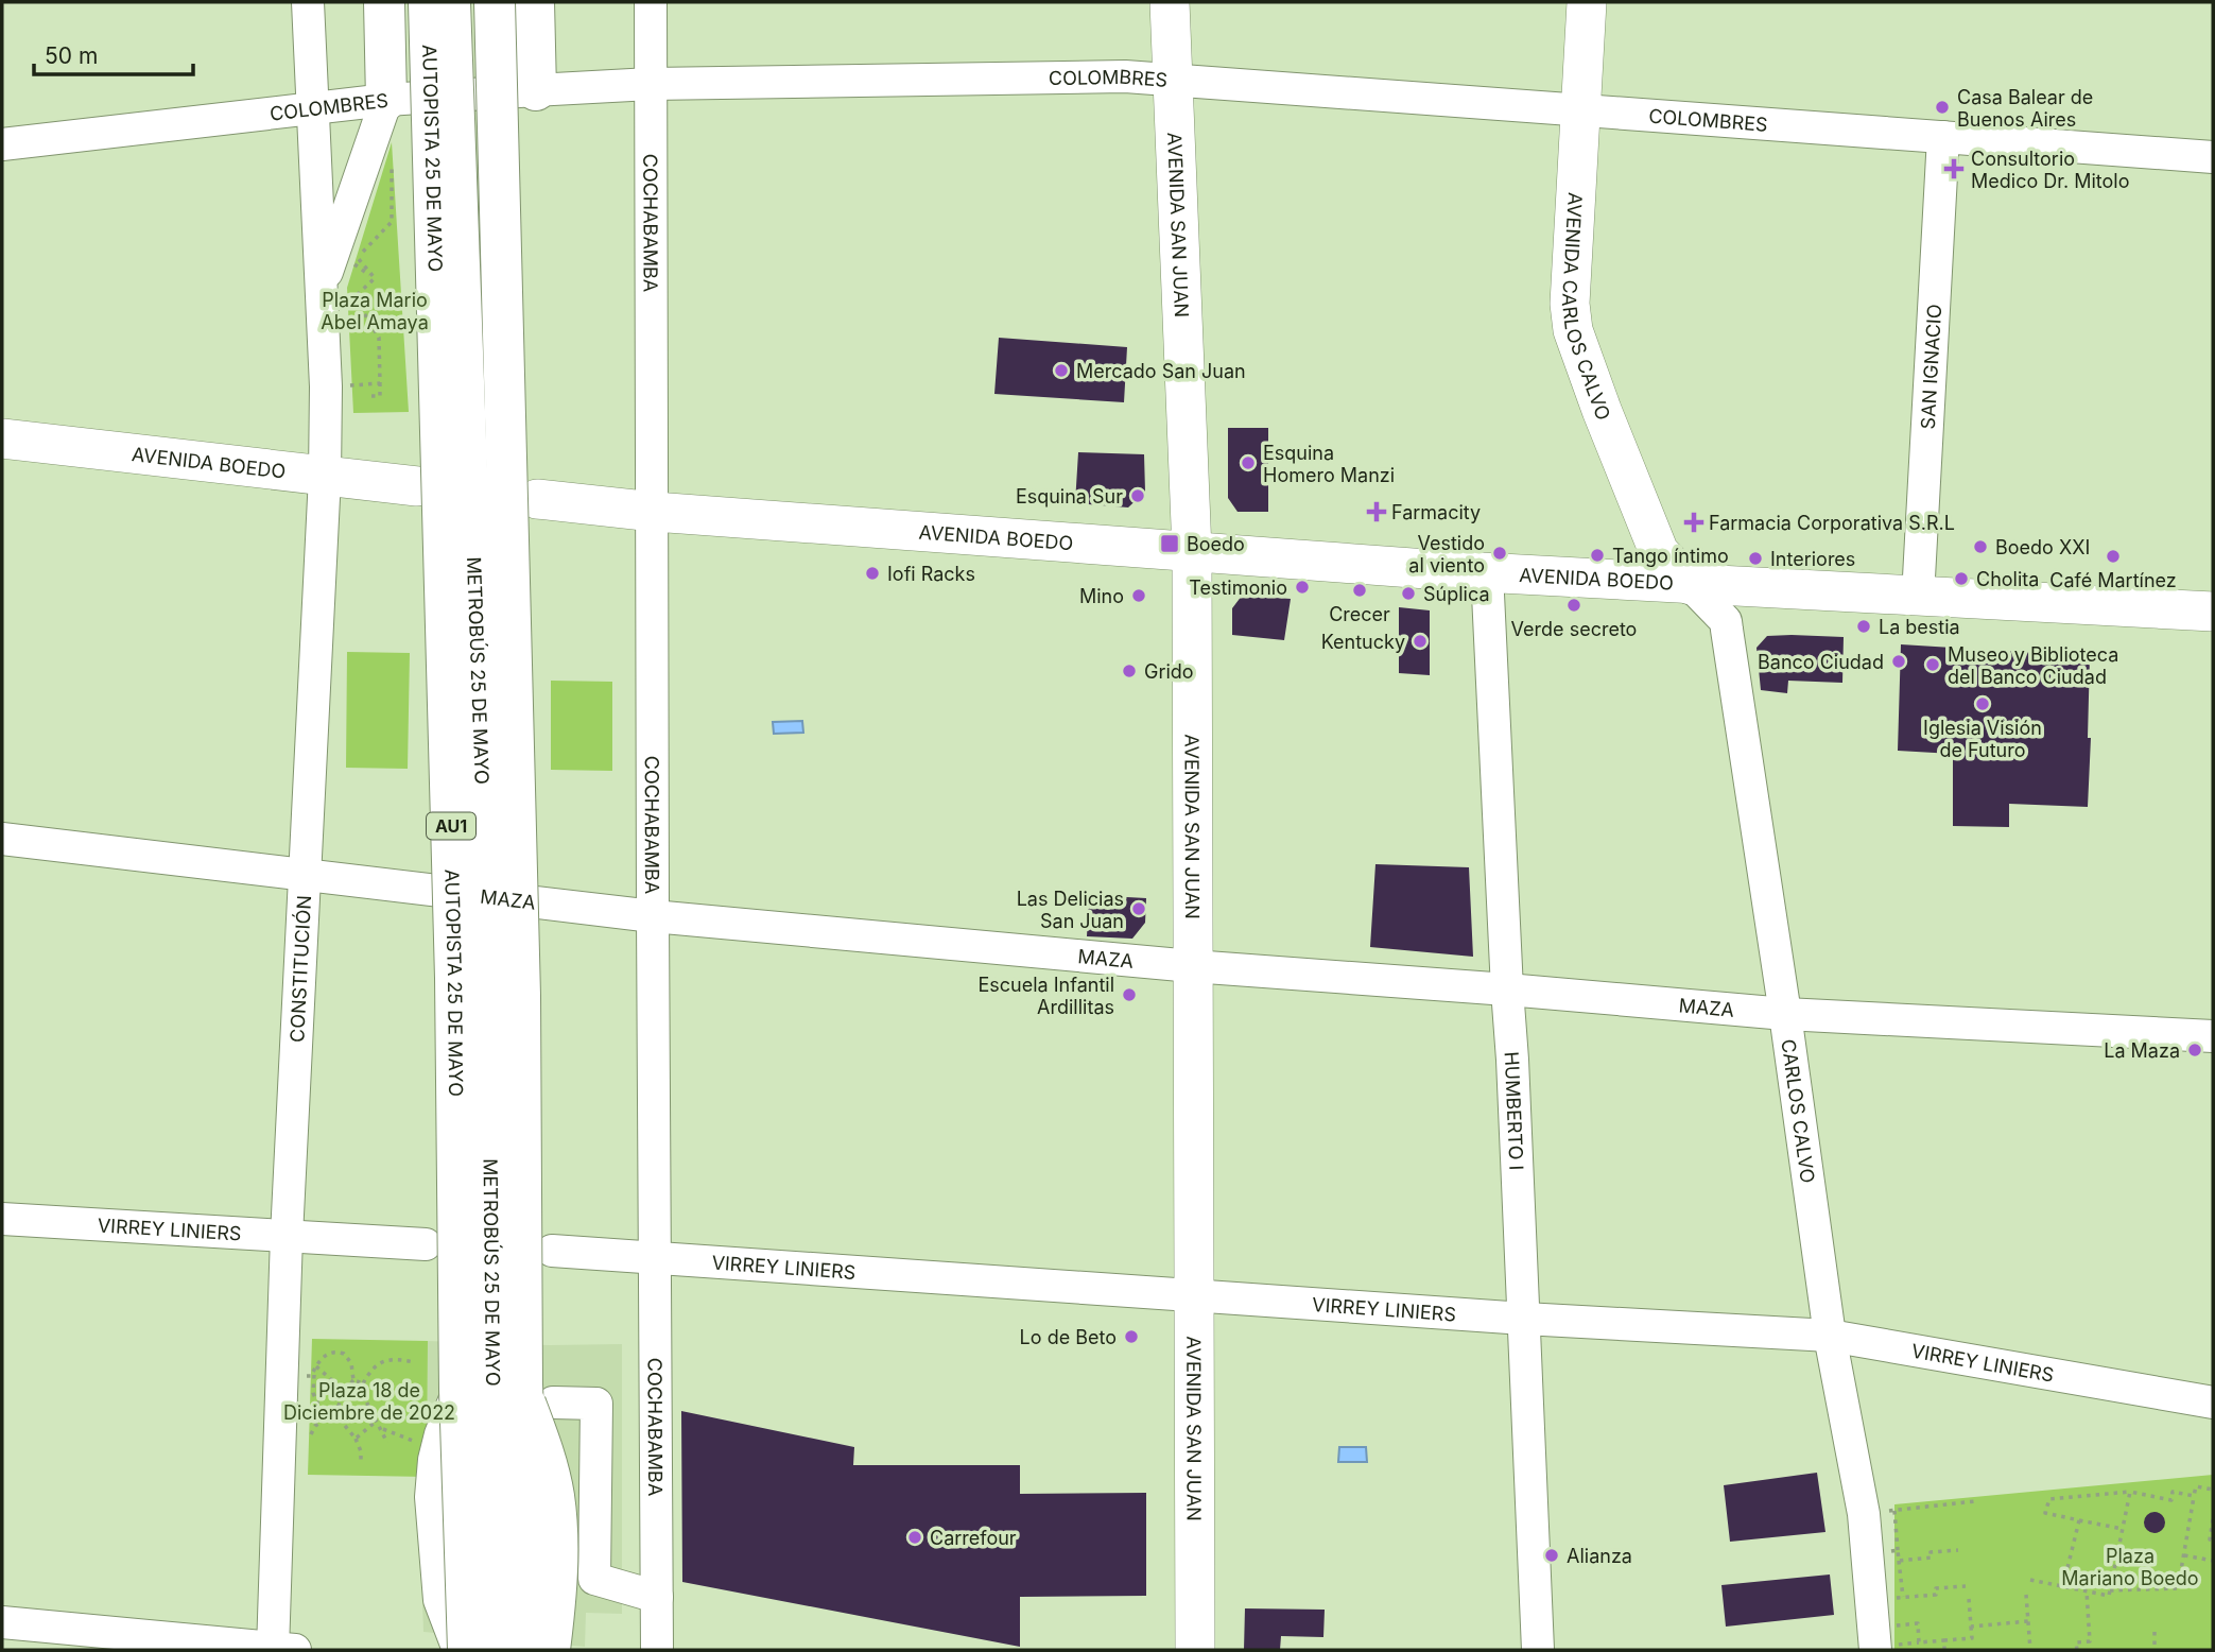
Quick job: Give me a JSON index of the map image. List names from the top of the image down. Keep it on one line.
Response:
{"streets":{"highway":["AUTOPISTA 25 DE MAYO","AU1"],"main road":["AVENIDA SAN JUAN","AVENIDA CARLOS CALVO","AVENIDA BOEDO"],"street":["COLOMBRES","COCHABAMBA","SAN IGNACIO","METROBÚS 25 DE MAYO","MAZA","CONSTITUCIÓN","CARLOS CALVO","HUMBERTO I","VIRREY LINIERS"]},"crossings":[["COLOMBRES","COCHABAMBA"],["COLOMBRES","AVENIDA SAN JUAN"],["COLOMBRES","AVENIDA CARLOS CALVO"],["COLOMBRES","SAN IGNACIO"],["COLOMBRES","CONSTITUCIÓN"],["COCHABAMBA","AVENIDA BOEDO"],["COCHABAMBA","MAZA"],["COCHABAMBA","VIRREY LINIERS"],["AVENIDA SAN JUAN","AVENIDA BOEDO"],["AVENIDA SAN JUAN","MAZA"],["AVENIDA SAN JUAN","VIRREY LINIERS"],["AVENIDA CARLOS CALVO","AVENIDA BOEDO"],["AVENIDA CARLOS CALVO","CARLOS CALVO"],["SAN IGNACIO","AVENIDA BOEDO"],["AVENIDA BOEDO","CONSTITUCIÓN"],["AVENIDA BOEDO","CARLOS CALVO"],["AVENIDA BOEDO","HUMBERTO I"],["MAZA","CONSTITUCIÓN"],["MAZA","CARLOS CALVO"],["MAZA","HUMBERTO I"],["CONSTITUCIÓN","VIRREY LINIERS"],["CARLOS CALVO","VIRREY LINIERS"],["HUMBERTO I","VIRREY LINIERS"]],"parks":["Plaza Mario Abel Amaya","Plaza 18 de Diciembre de 2022","Plaza Mariano Boedo"],"places":{"other":["Casa Balear de Buenos Aires","Mercado San Juan","Esquina Homero Manzi","Esquina Sur","Boedo XXI","Vestido al viento","Tango íntimo","Café Martínez","Interiores","Iofi Racks","Cholita","Testimonio","Crecer","Súplica","Mino","Verde secreto","La bestia","Kentucky","Banco Ciudad","Museo y Biblioteca del Banco Ciudad","Grido","Iglesia Visión de Futuro","Las Delicias San Juan","Escuela Infantil Ardillitas","La Maza","Lo de Beto","Carrefour","Alianza"],"health":["Consultorio Medico Dr. Mitolo","Farmacity","Farmacia Corporativa S.R.L"],"transit":["Boedo"]},"scale_bar":"50 m"}
